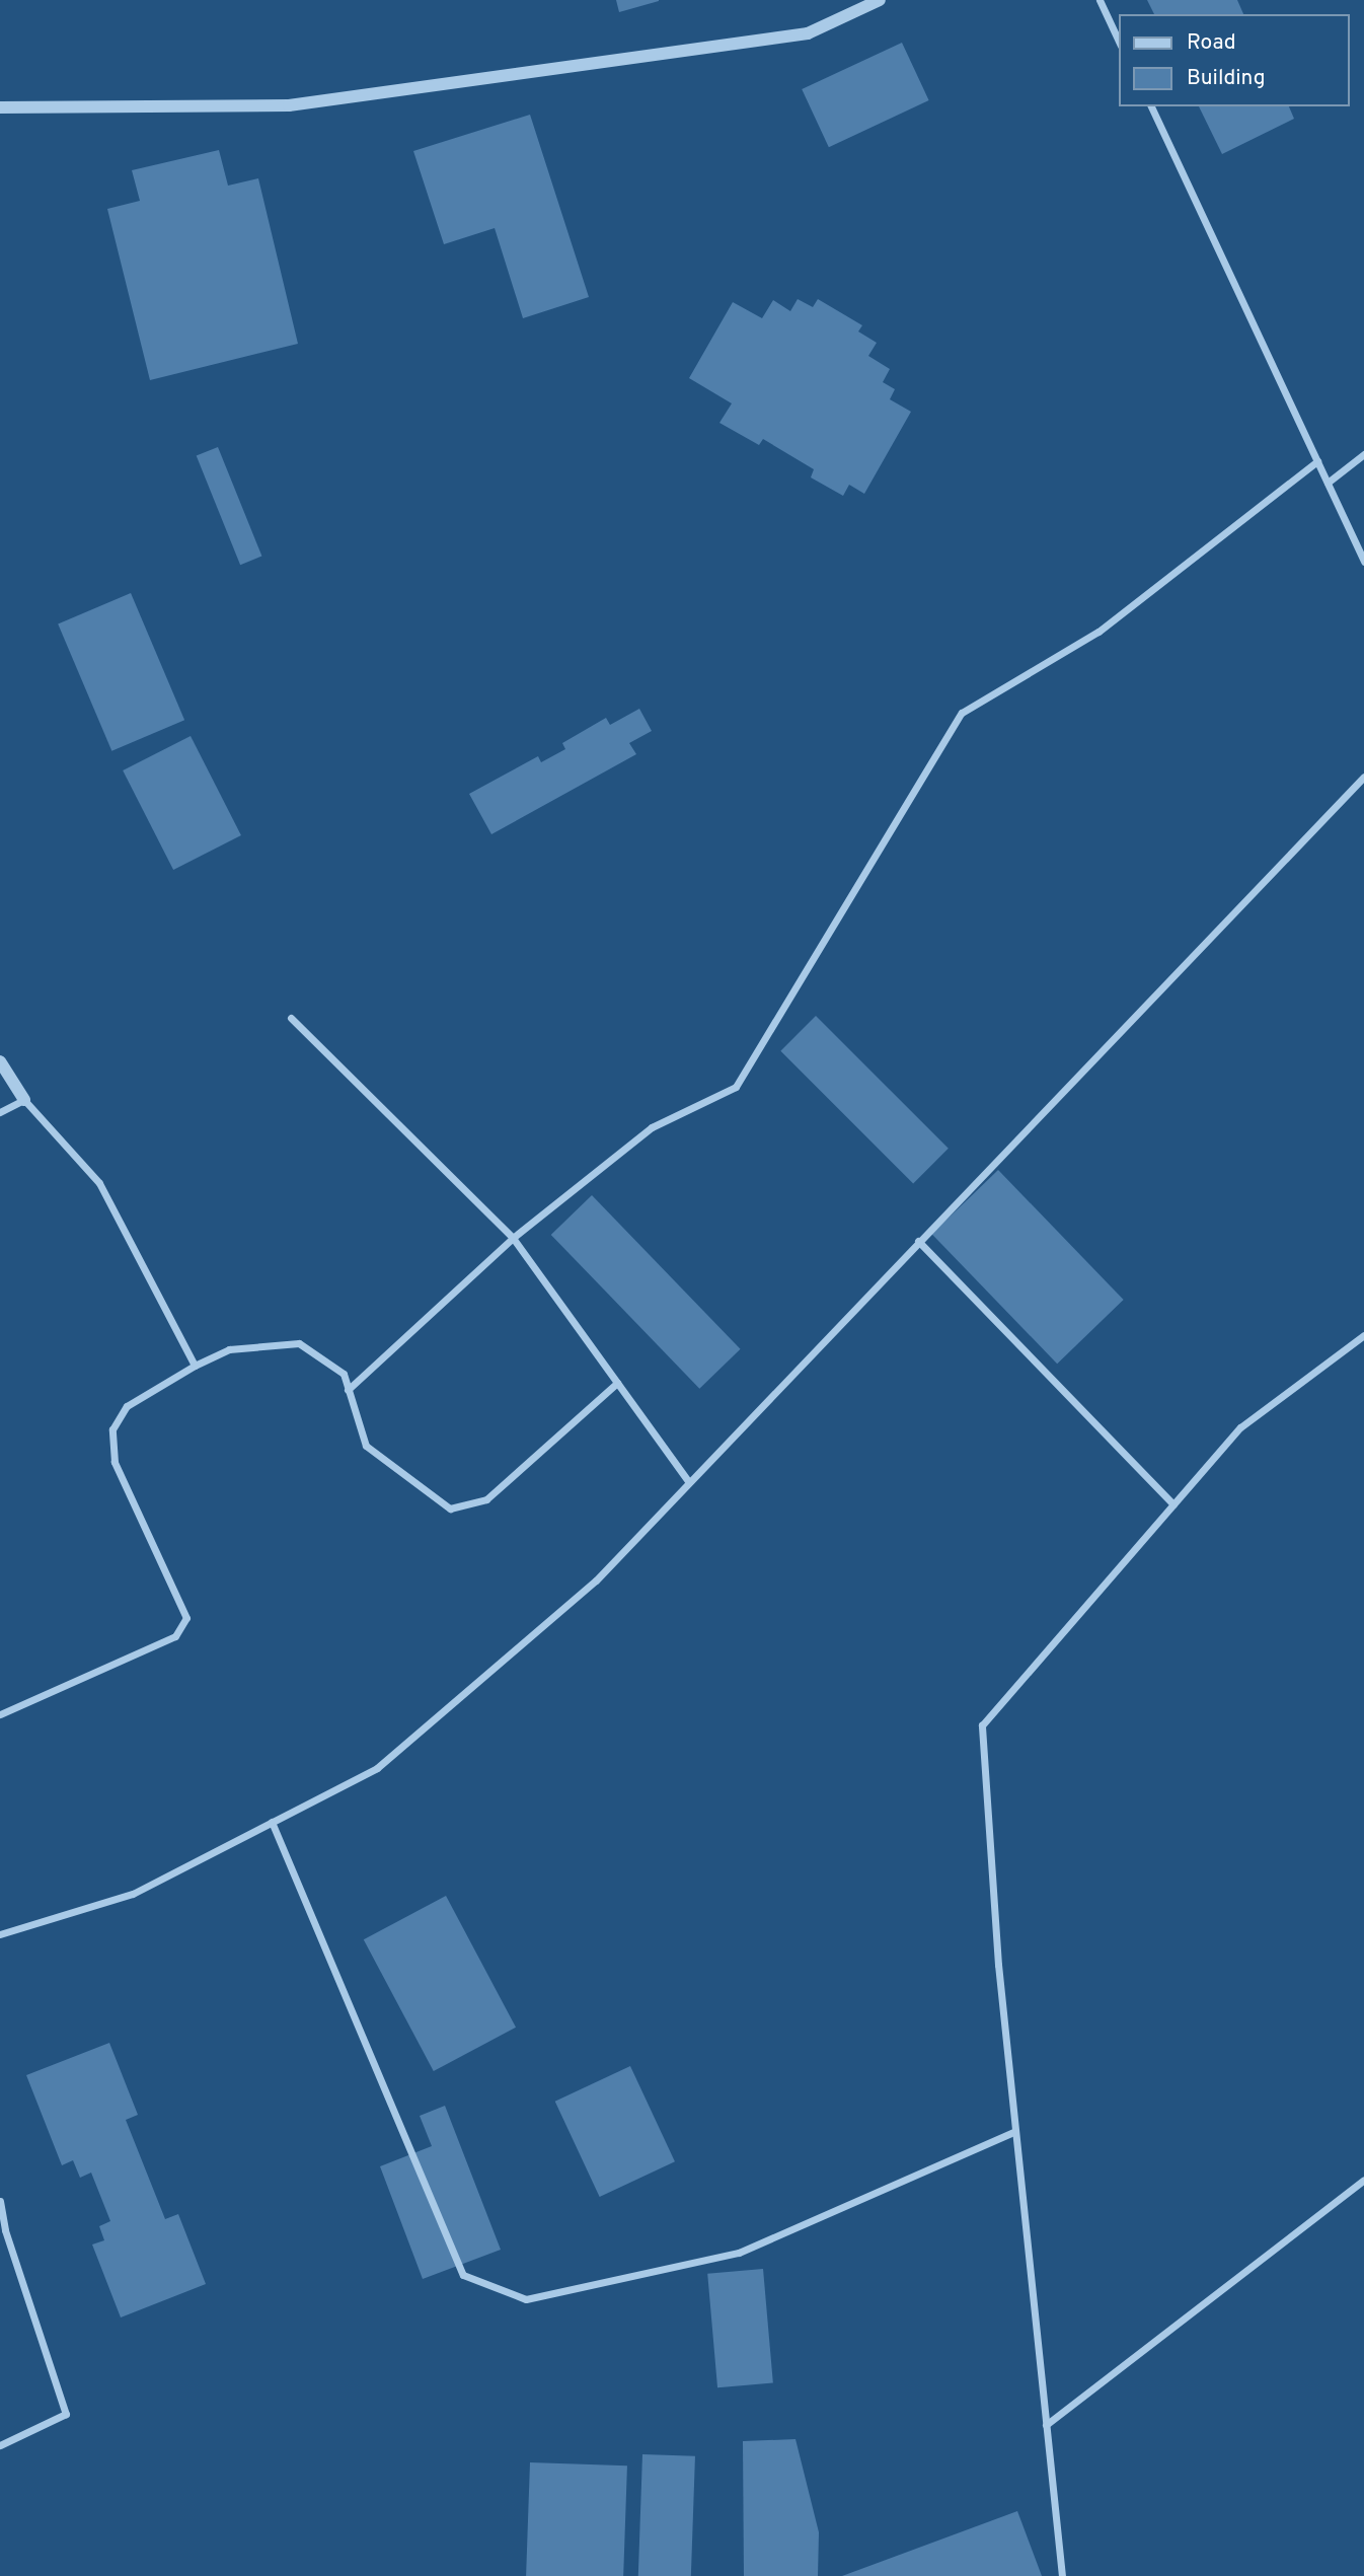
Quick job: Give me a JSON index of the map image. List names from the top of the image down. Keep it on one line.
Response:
{"legend":["Road","Building"]}
